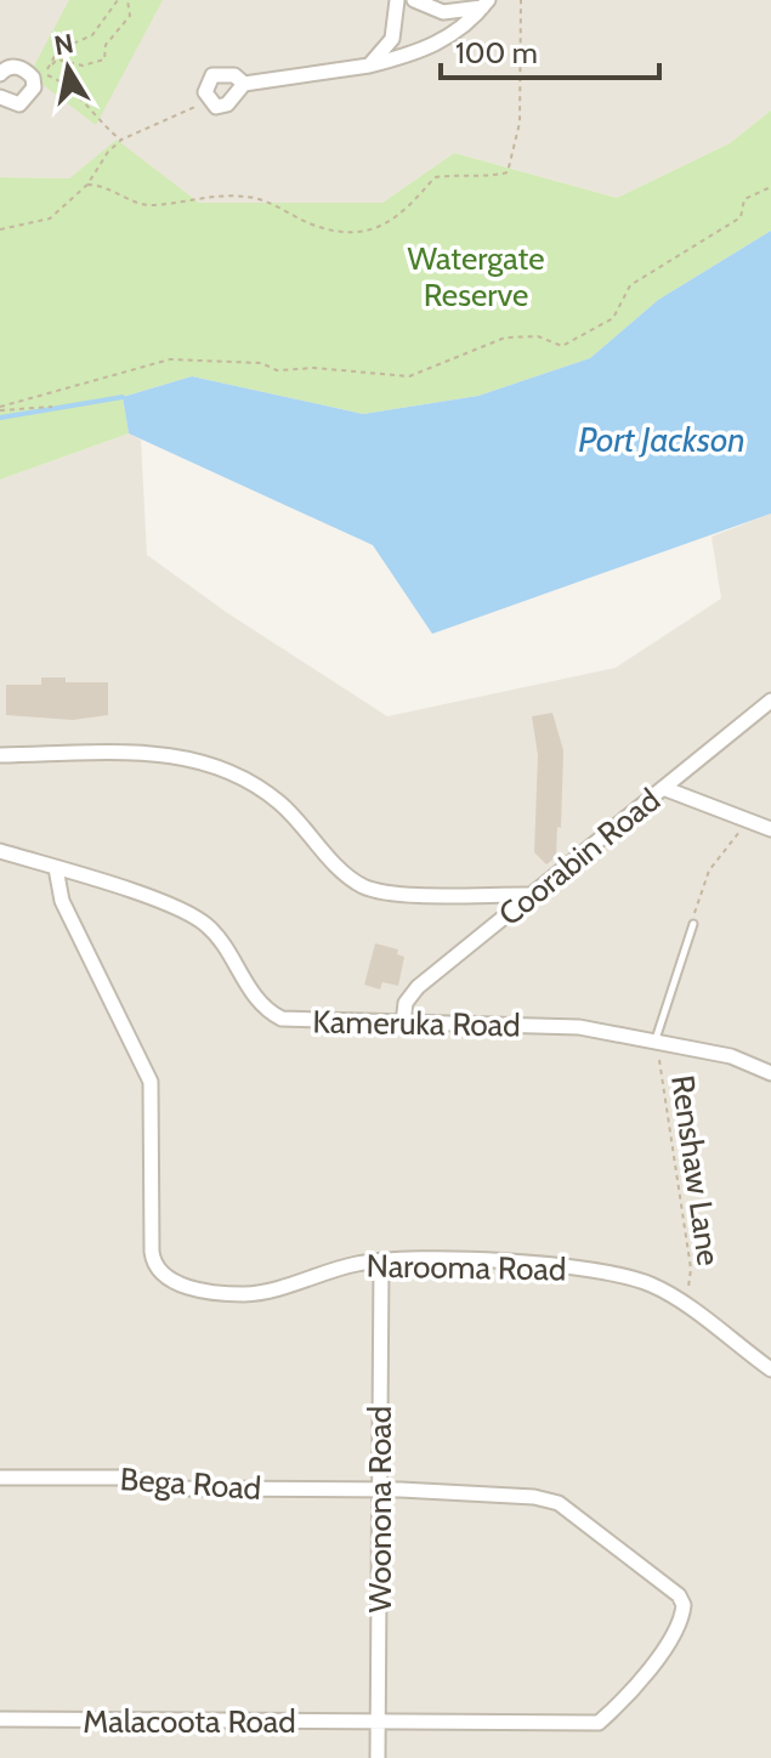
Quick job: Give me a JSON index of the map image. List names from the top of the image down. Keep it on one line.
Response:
{"streets":{"street":["Coorabin Road","Kameruka Road","Narooma Road","Bega Road","Woonona Road","Malacoota Road"],"path":["Renshaw Lane"]},"crossings":[["Coorabin Road","Kameruka Road"],["Kameruka Road","Renshaw Lane"],["Kameruka Road","Narooma Road"],["Renshaw Lane","Narooma Road"],["Narooma Road","Woonona Road"],["Bega Road","Woonona Road"],["Bega Road","Malacoota Road"],["Woonona Road","Malacoota Road"]],"water":["Port Jackson"],"parks":["Watergate Reserve"],"scale_bar":"100 m","north":"top"}
